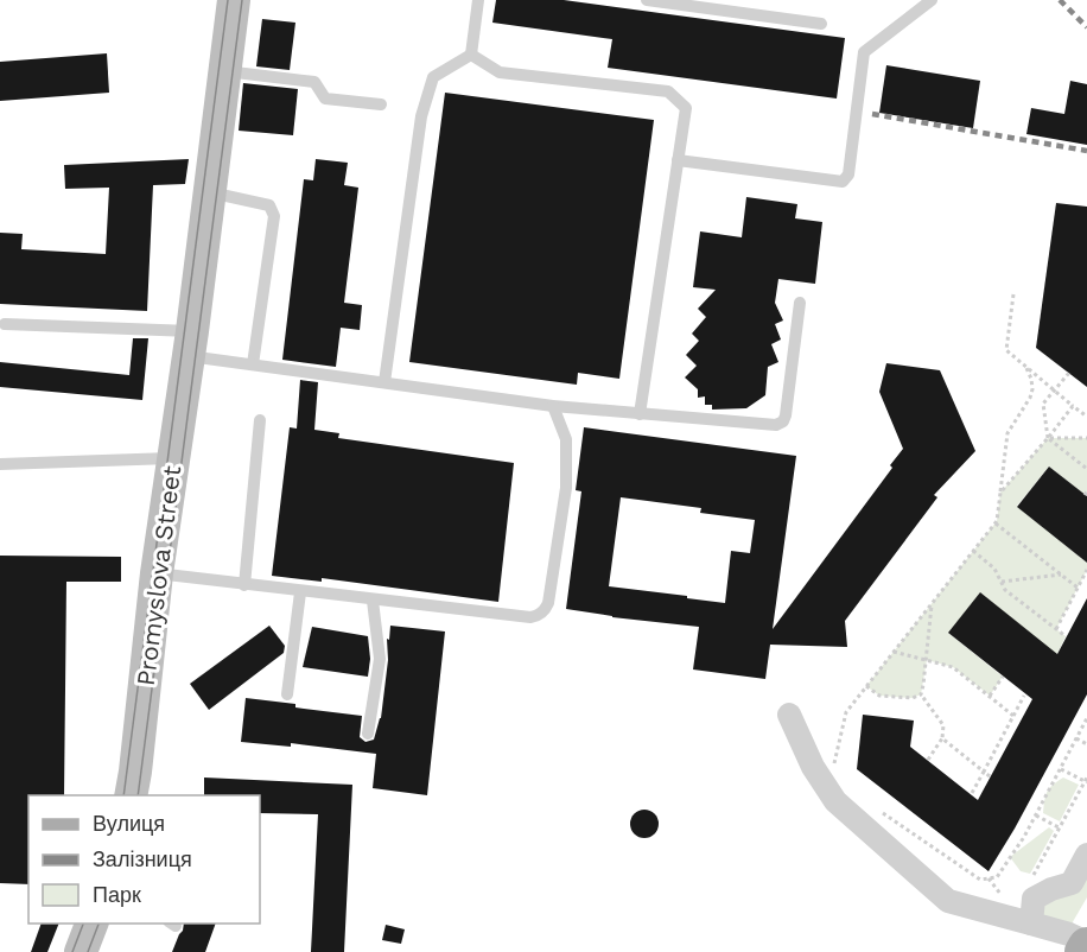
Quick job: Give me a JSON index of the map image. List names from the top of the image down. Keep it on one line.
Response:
{"streets":{"main road":["Promyslova Street"]},"legend":["Вулиця","Залізниця","Парк"]}
